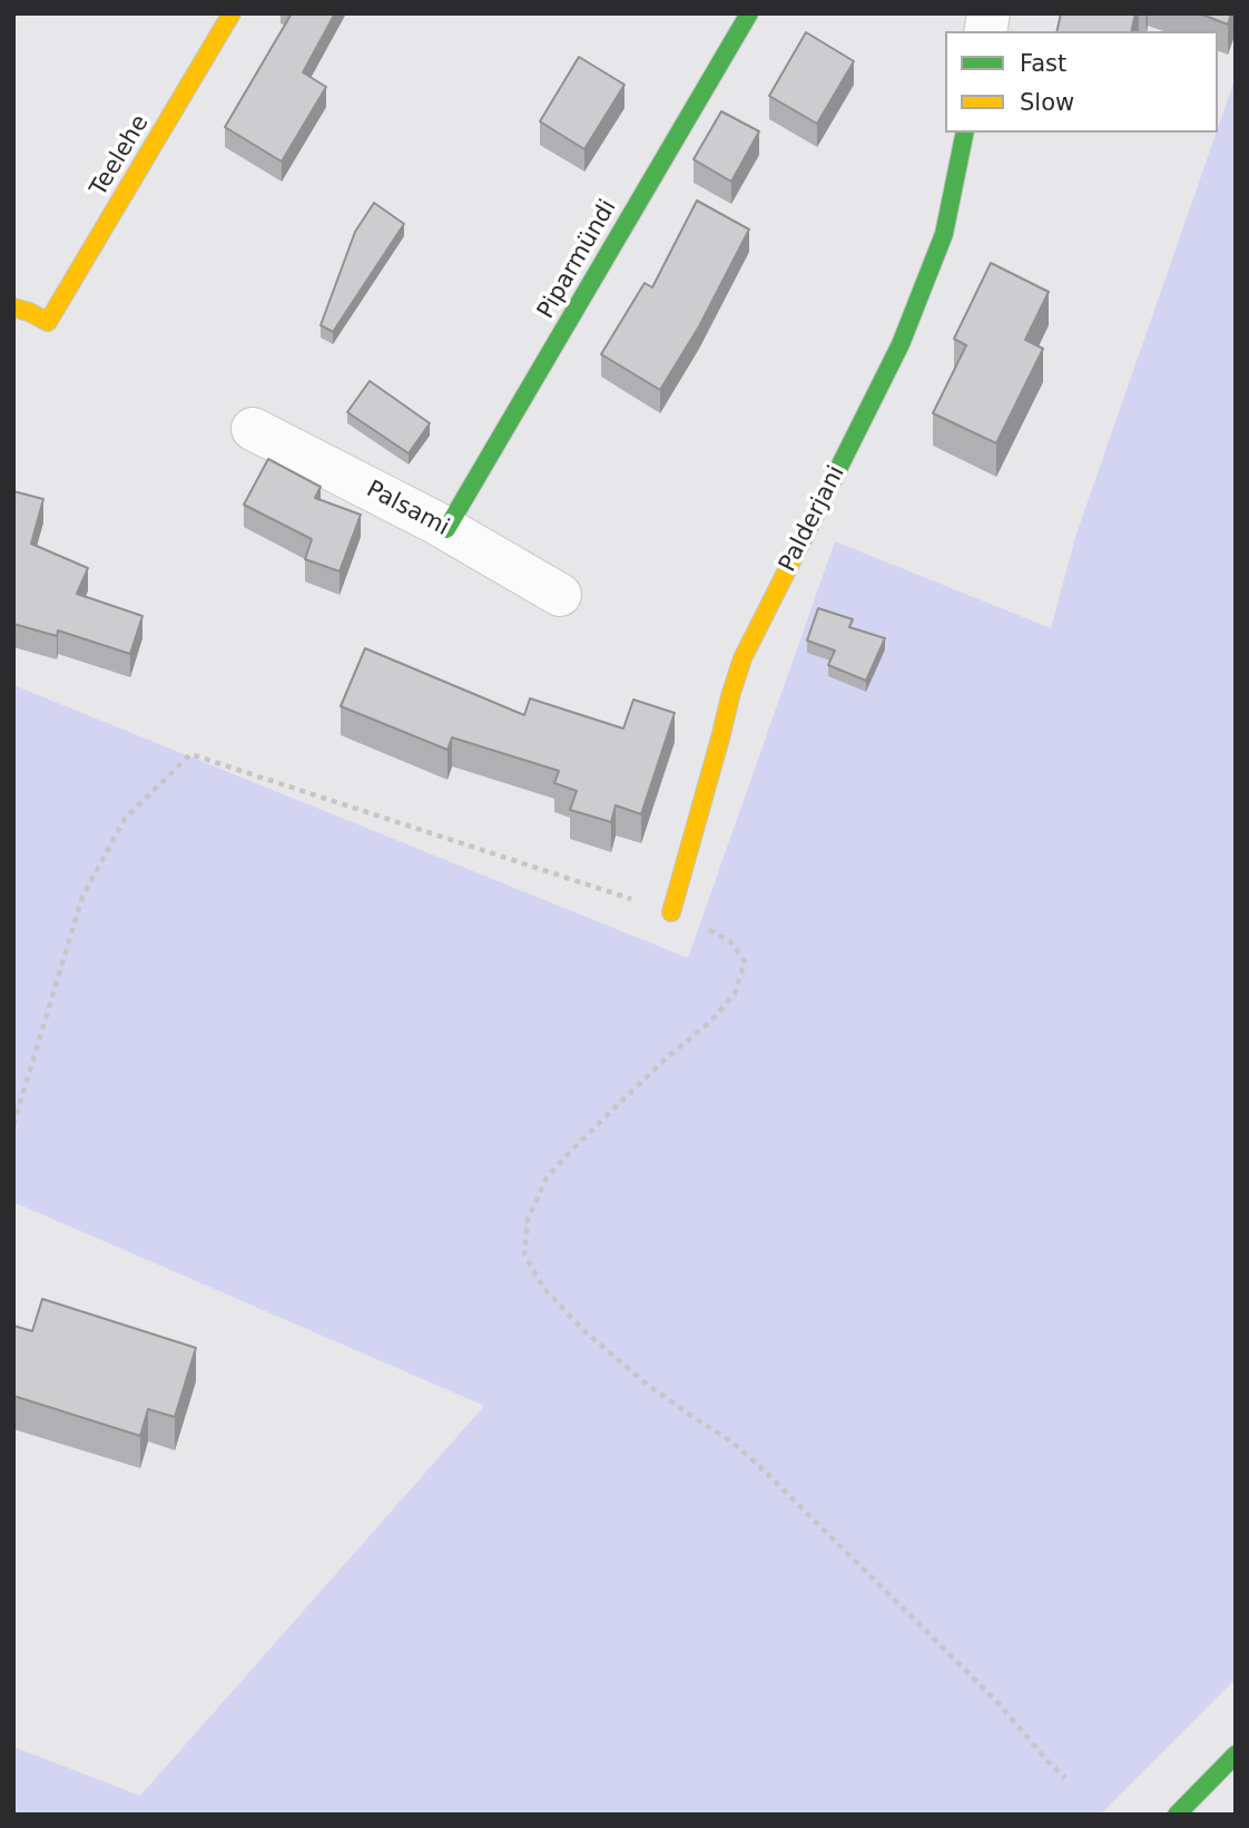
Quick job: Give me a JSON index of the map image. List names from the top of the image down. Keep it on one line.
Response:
{"streets":{"main road":["Teelehe","Piparmündi","Palderjani"],"street":["Palsami"]},"crossings":[["Piparmündi","Palsami"]],"legend":["Fast","Slow"]}
